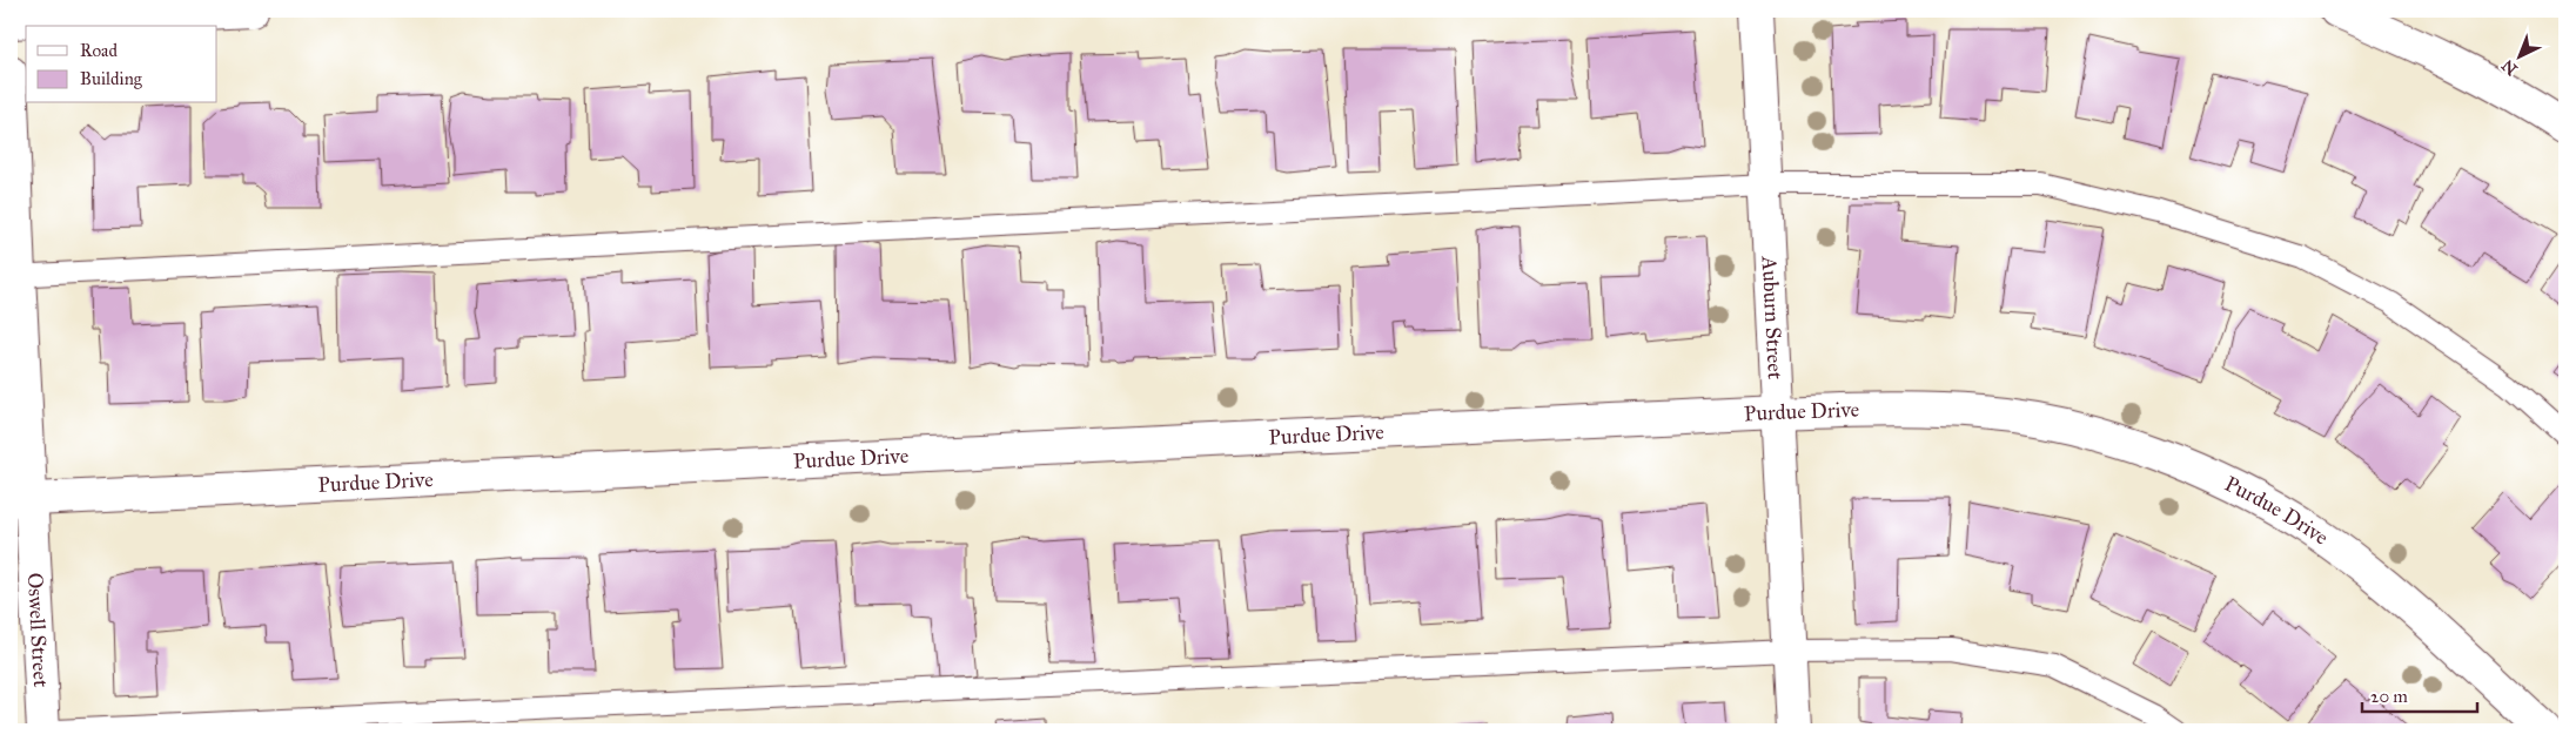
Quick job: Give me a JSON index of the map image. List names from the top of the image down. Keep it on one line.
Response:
{"streets":{"street":["Auburn Street","Purdue Drive","Oswell Street"]},"crossings":[["Auburn Street","Purdue Drive"],["Purdue Drive","Oswell Street"]],"legend":["Road","Building"],"scale_bar":"20 m","north":"bottom left"}
